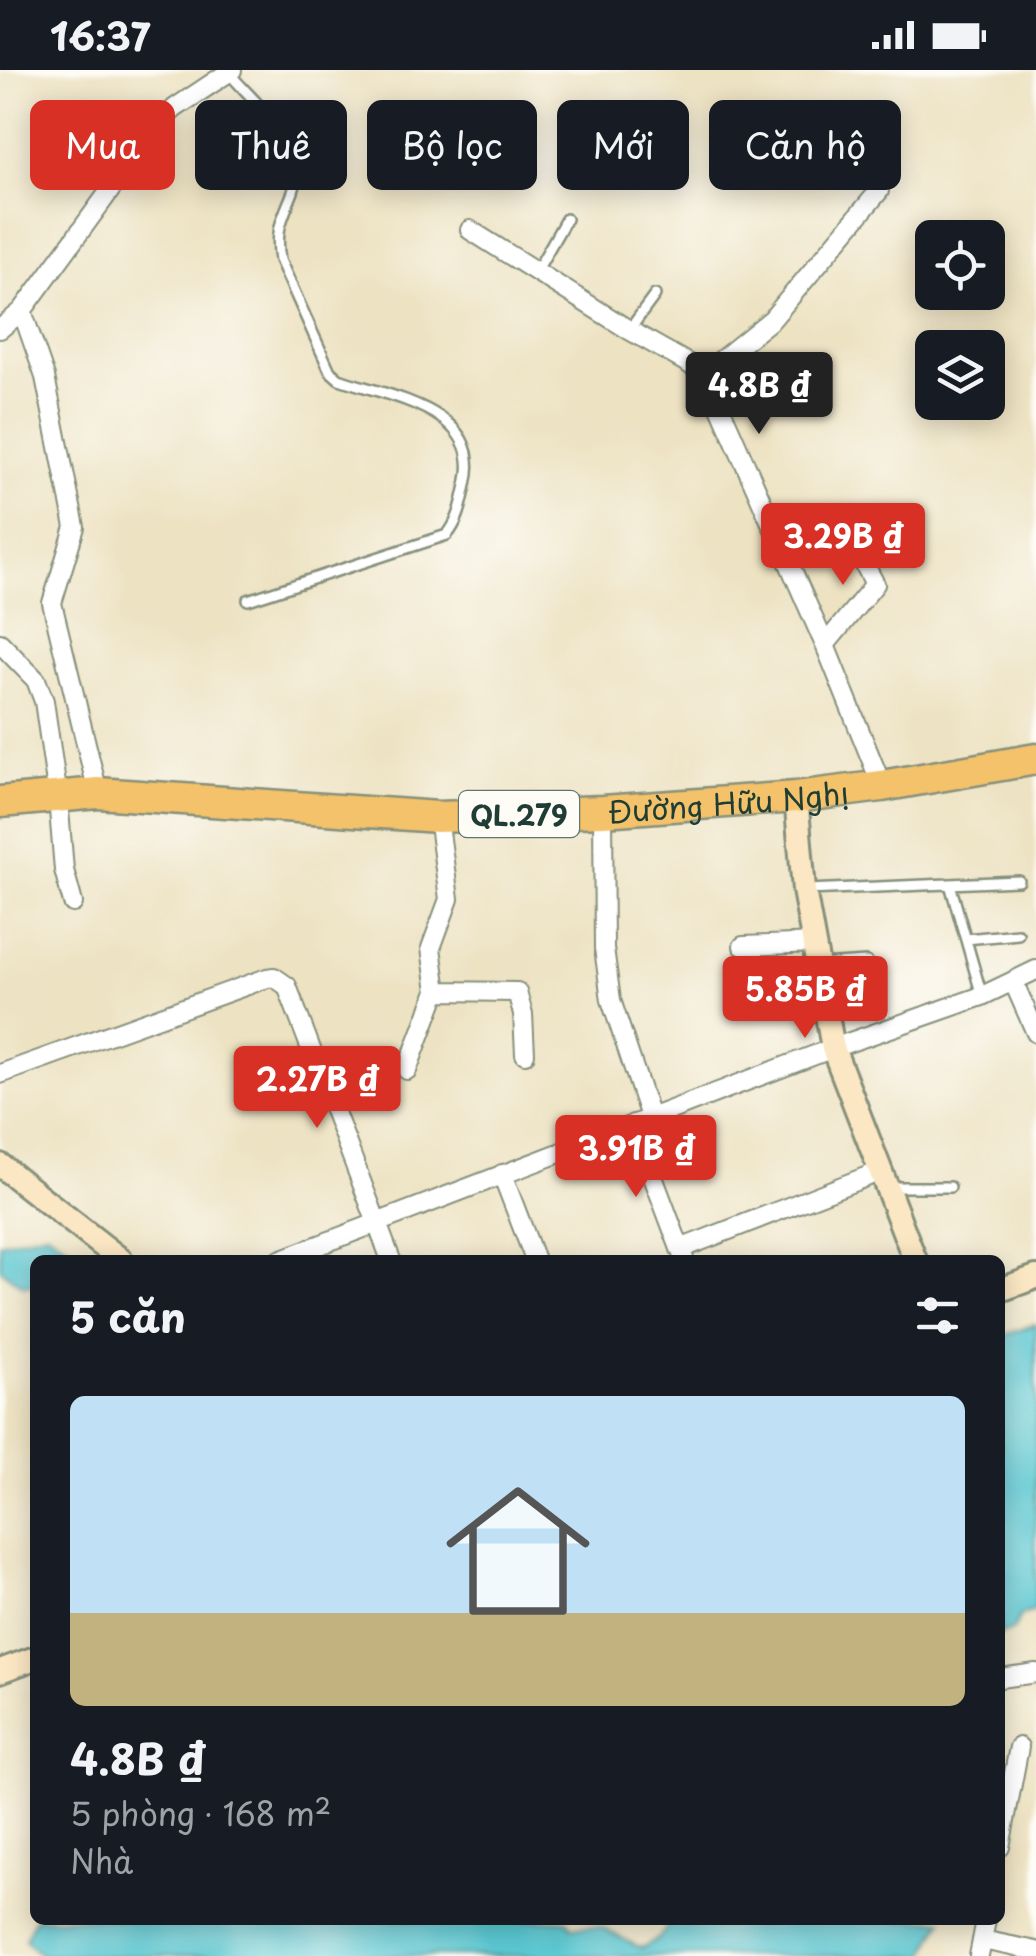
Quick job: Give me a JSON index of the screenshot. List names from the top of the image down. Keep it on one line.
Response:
{"streets":{"highway":["Đường Hữu Nghị","QL.279"]},"page":{"status":"16:37","chip":["Mua","Thuê","Bộ lọc","Mới","Căn hộ"],"price":["4.8B ₫","3.29B ₫","5.85B ₫","2.27B ₫","3.91B ₫"],"heading":"5 căn","list":[{"name":"4.8B ₫","note":"5 phòng · 168 m² · Nhà"}]}}
